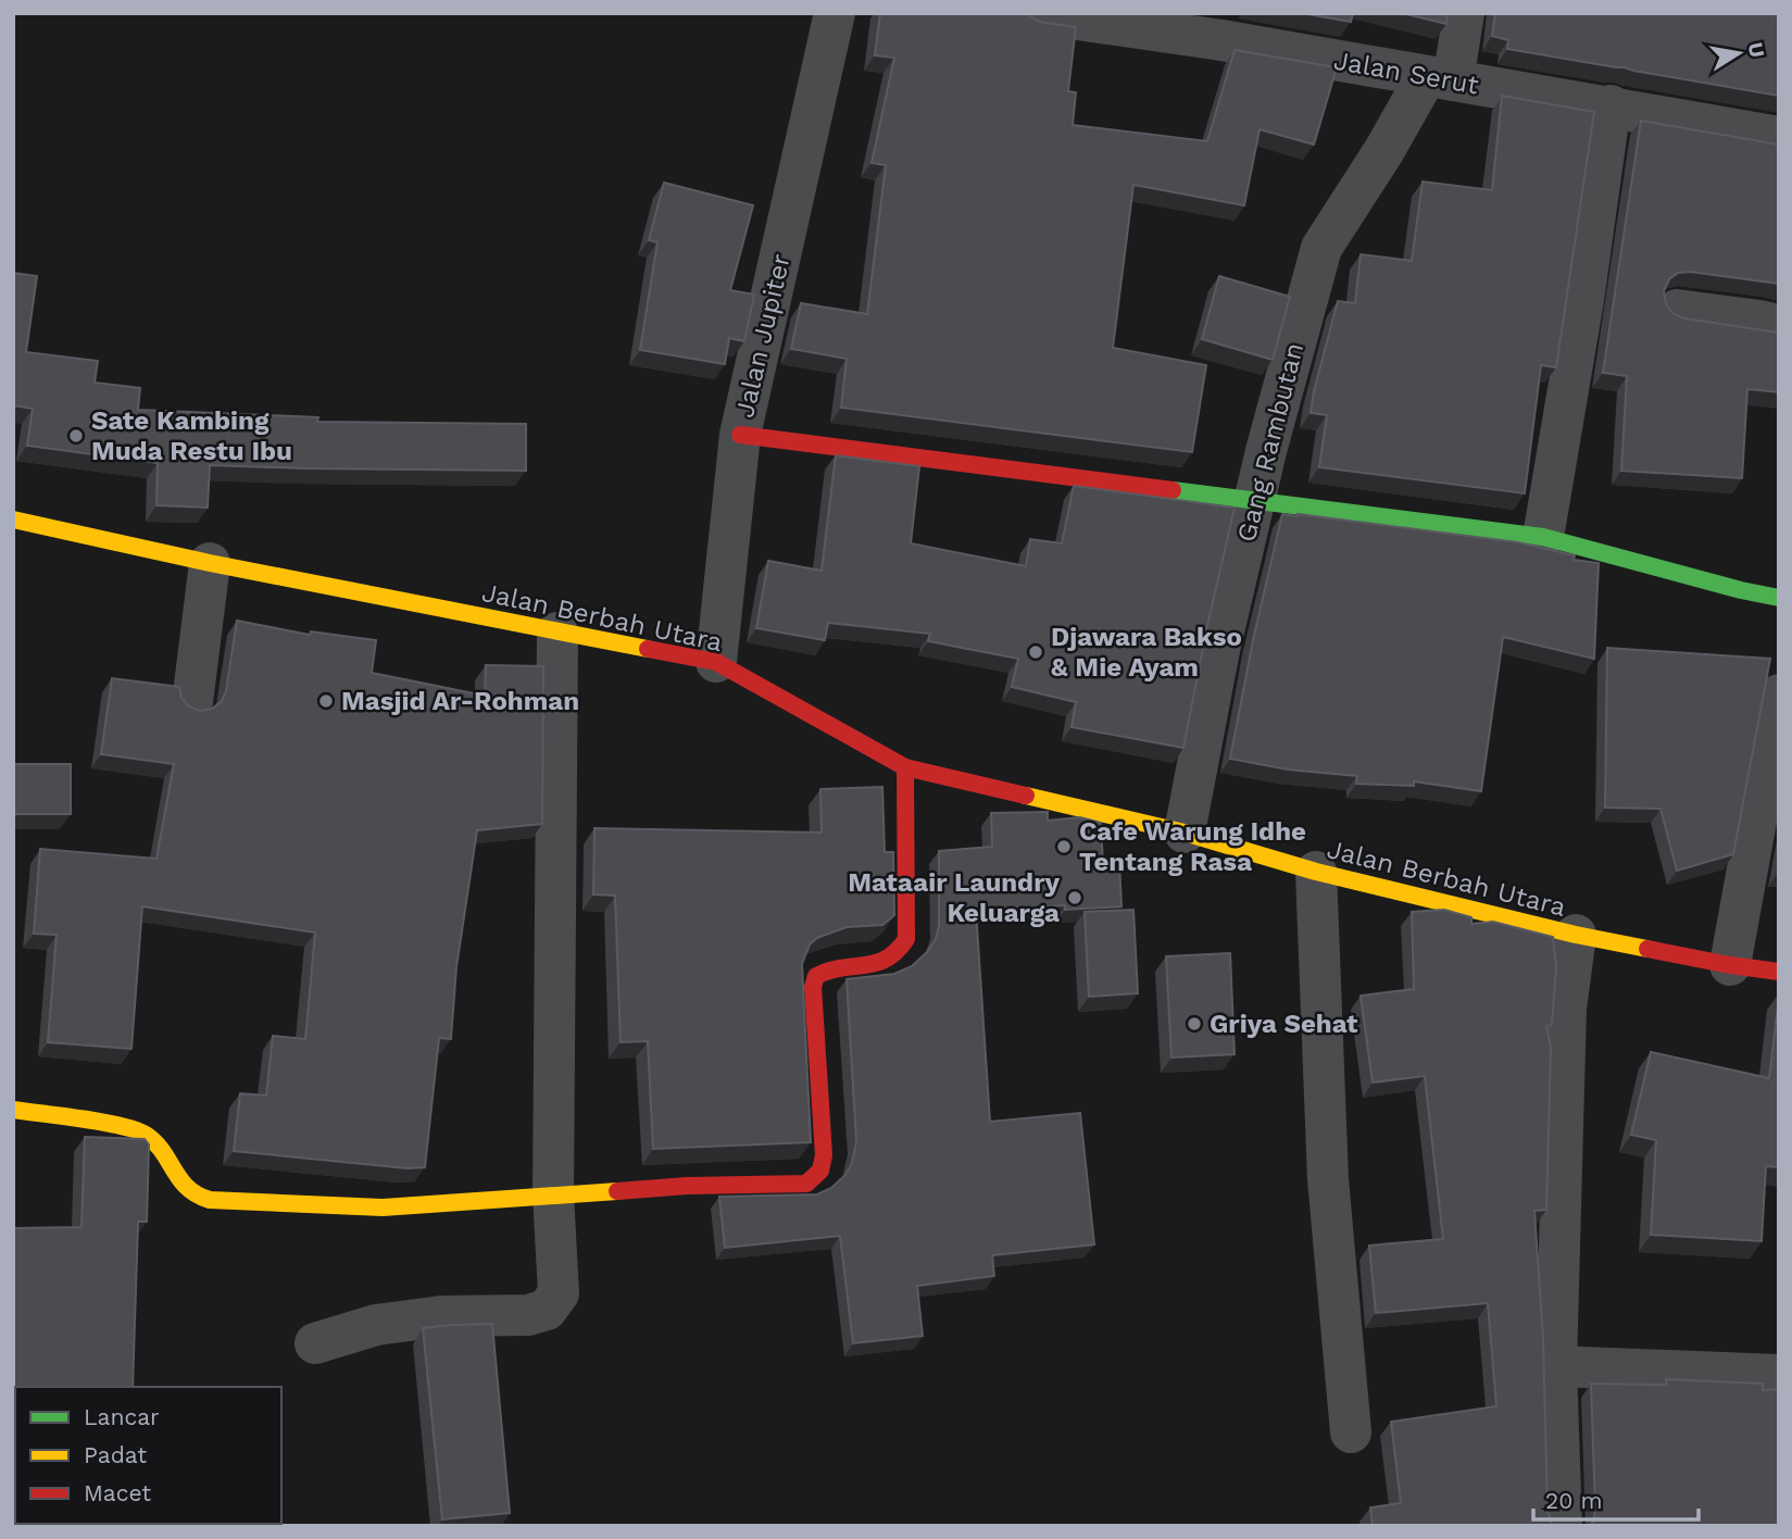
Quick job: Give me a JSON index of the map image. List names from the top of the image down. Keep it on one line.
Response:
{"streets":{"street":["Jalan Serut","Jalan Jupiter","Gang Rambutan","Jalan Berbah Utara"]},"crossings":[["Jalan Serut","Gang Rambutan"],["Jalan Jupiter","Jalan Berbah Utara"],["Gang Rambutan","Jalan Berbah Utara"]],"places":["Sate Kambing Muda Restu Ibu","Djawara Bakso & Mie Ayam","Masjid Ar-Rohman","Cafe Warung Idhe Tentang Rasa","Mataair Laundry Keluarga","Griya Sehat"],"legend":["Lancar","Padat","Macet"],"scale_bar":"20 m","north":"right"}
